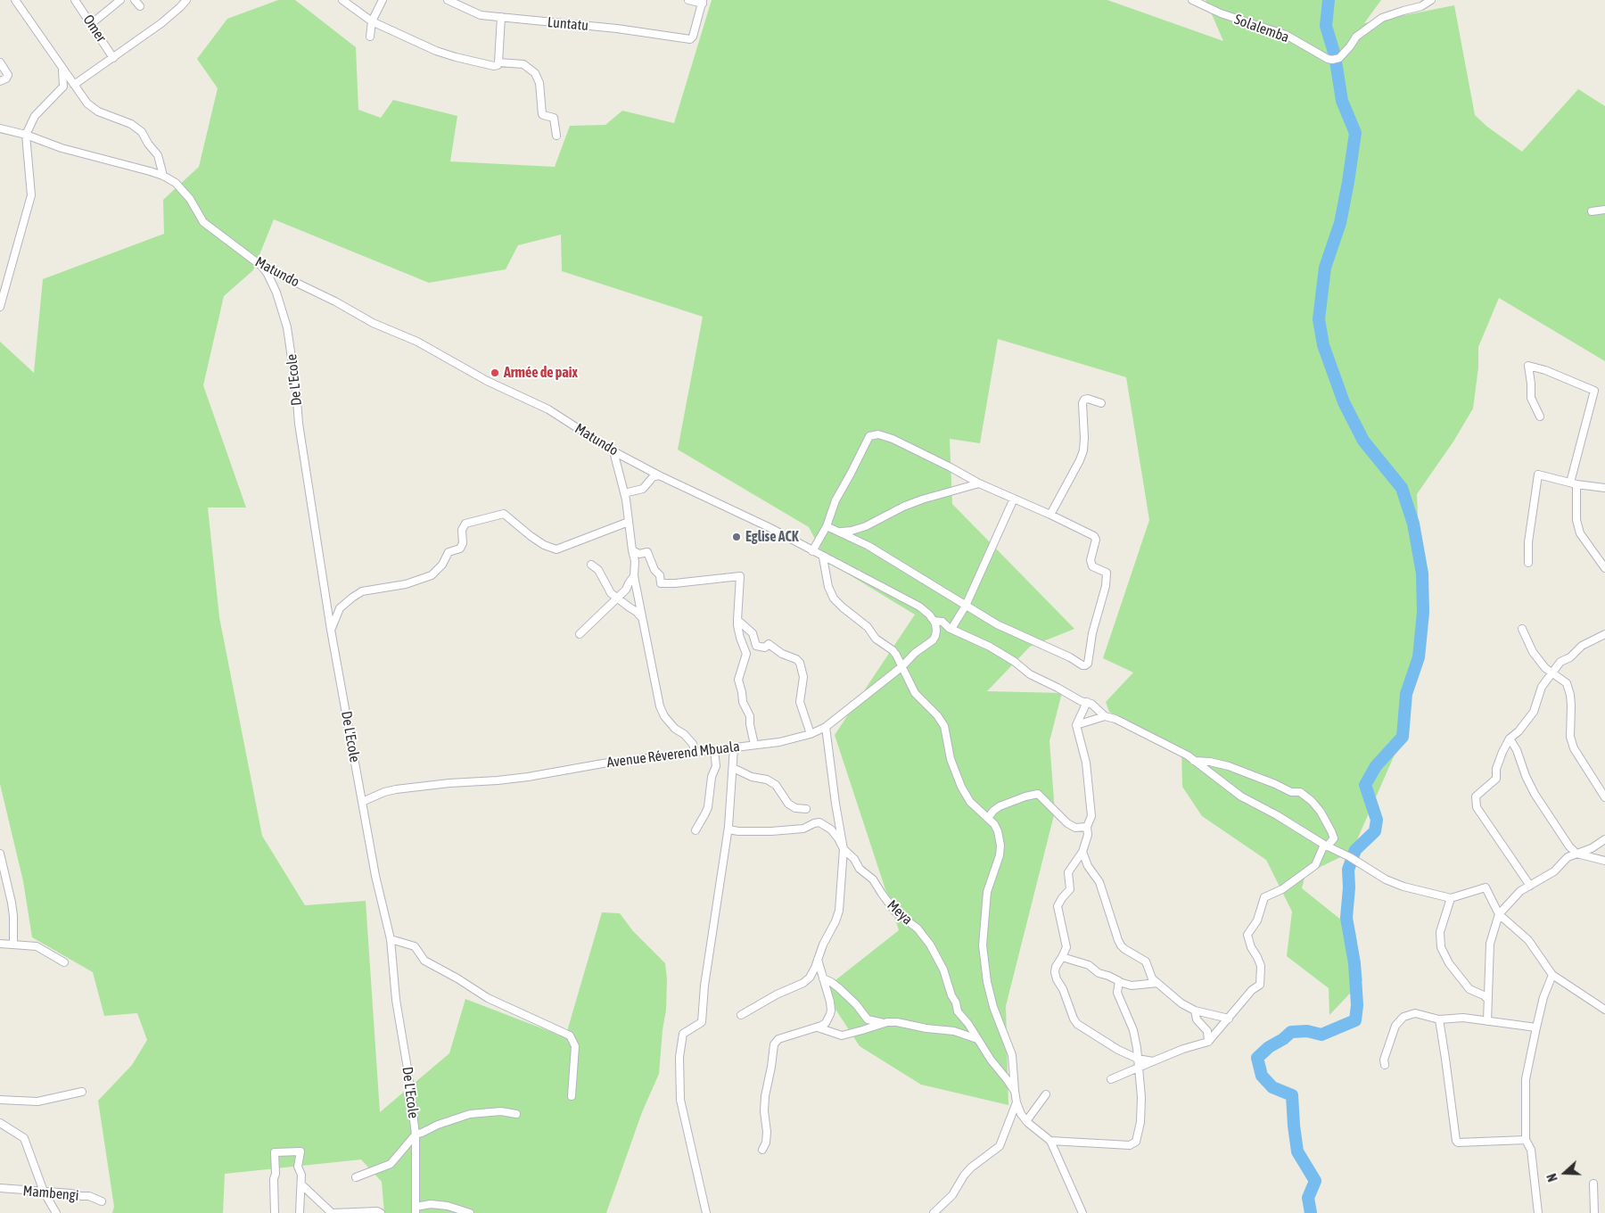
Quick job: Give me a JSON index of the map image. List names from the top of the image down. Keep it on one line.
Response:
{"streets":{"street":["Luntatu","Omer","Solalemba","Matundo","De L'Ecole","Avenue Réverend Mbuala","Meya","Mambengi"]},"crossings":[["Matundo","De L'Ecole"],["Matundo","Avenue Réverend Mbuala"],["De L'Ecole","Avenue Réverend Mbuala"]],"places":["Armée de paix","Eglise ACK"],"north":"left"}
